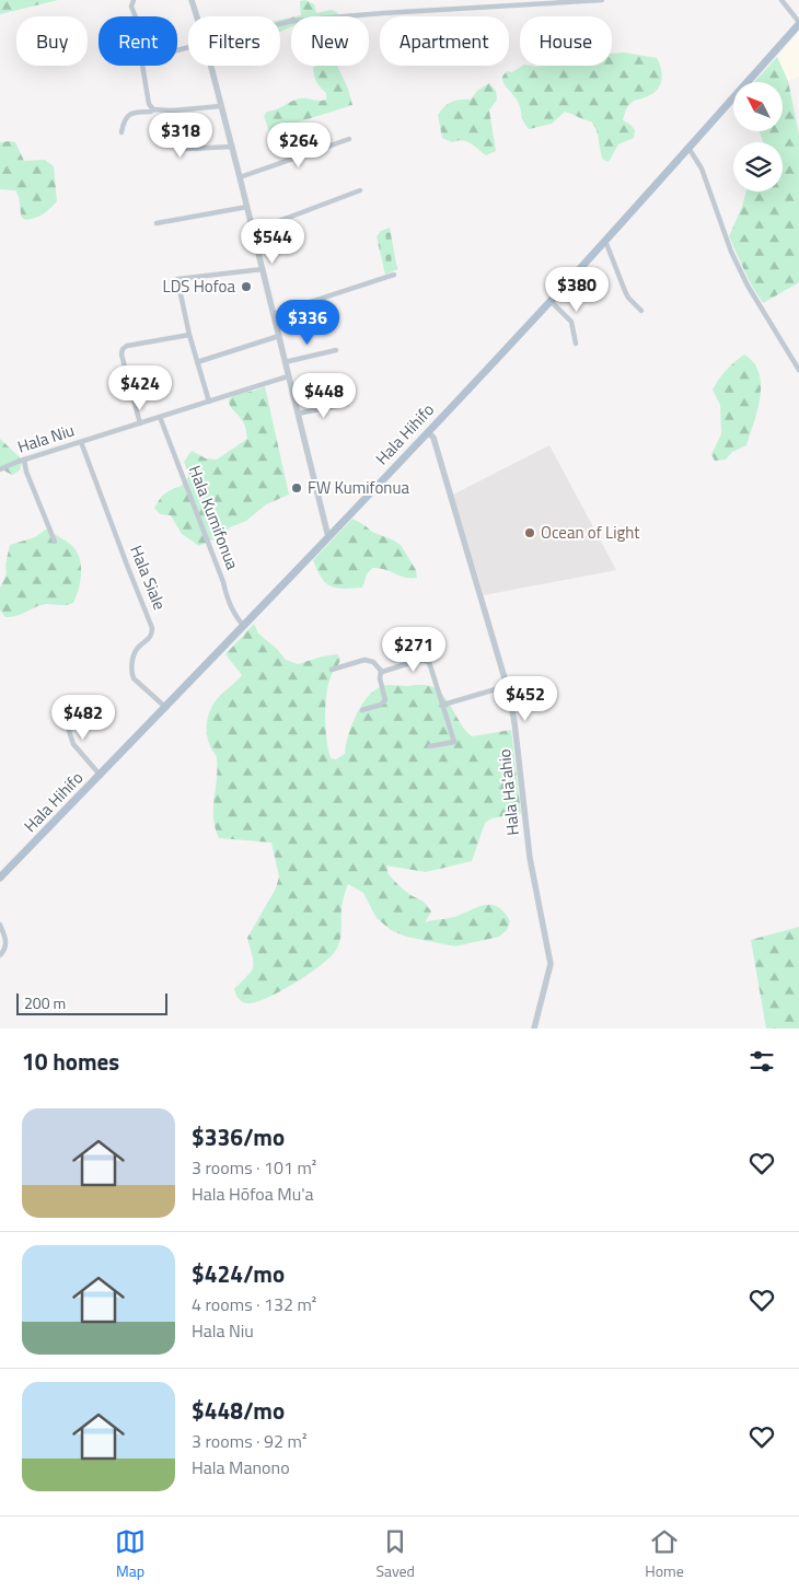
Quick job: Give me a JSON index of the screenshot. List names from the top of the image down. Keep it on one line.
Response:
{"streets":{"main road":["Hala Hihifo"],"street":["Hala Niu","Hala Kumifonua","Hala Siale","Hala Ha'ahio"]},"crossings":[["Hala Hihifo","Hala Kumifonua"],["Hala Hihifo","Hala Siale"],["Hala Hihifo","Hala Ha'ahio"],["Hala Niu","Hala Kumifonua"],["Hala Niu","Hala Siale"]],"places":["LDS Hofoa","FW Kumifonua","Ocean of Light"],"scale_bar":"200 m","north":"top left","page":{"chip":["Buy","Rent","Filters","New","Apartment","House"],"price":["$318","$264","$544","$380","$336","$424","$448","$271","$452","$482"],"scale":"200 m","heading":"10 homes","list":[{"name":"$336/mo","note":"3 rooms · 101 m² · Hala Hōfoa Mu'a"},{"name":"$424/mo","note":"4 rooms · 132 m² · Hala Niu"},{"name":"$448/mo","note":"3 rooms · 92 m² · Hala Manono"}],"tabs":["Map","Saved","Home"]}}
